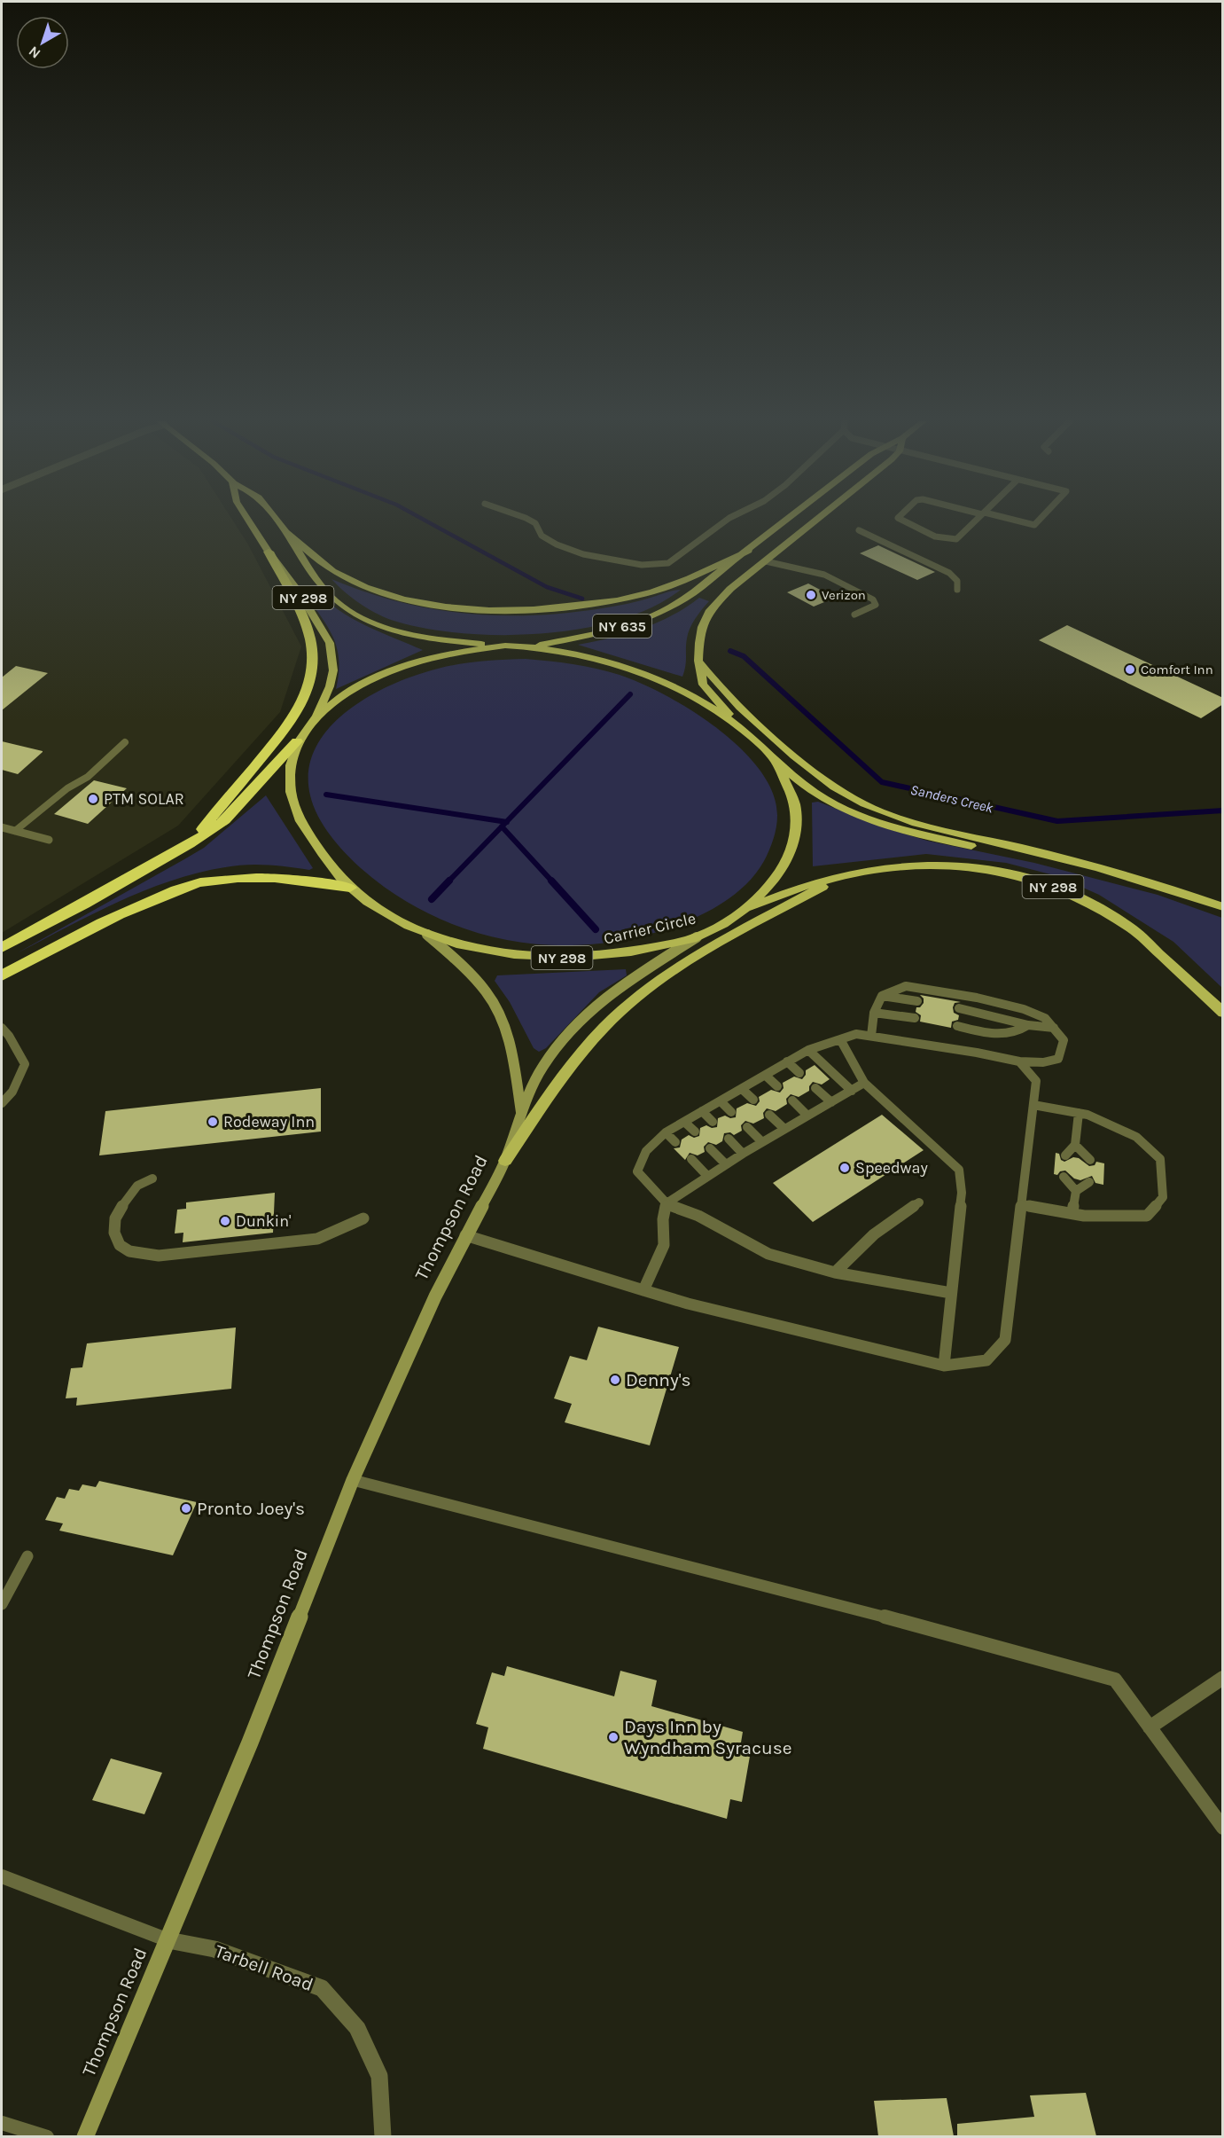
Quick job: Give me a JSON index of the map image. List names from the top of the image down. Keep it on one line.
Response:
{"streets":{"main road":["NY 298","NY 635","Carrier Circle"],"street":["Thompson Road","Tarbell Road"]},"crossings":[["NY 298","Carrier Circle"],["NY 635","Carrier Circle"],["Carrier Circle","Thompson Road"],["Thompson Road","Tarbell Road"]],"water":["Sanders Creek"],"places":["Verizon","Comfort Inn","PTM SOLAR","Rodeway Inn","Speedway","Dunkin'","Denny's","Pronto Joey's","Days Inn by Wyndham Syracuse"],"north":"bottom left"}
